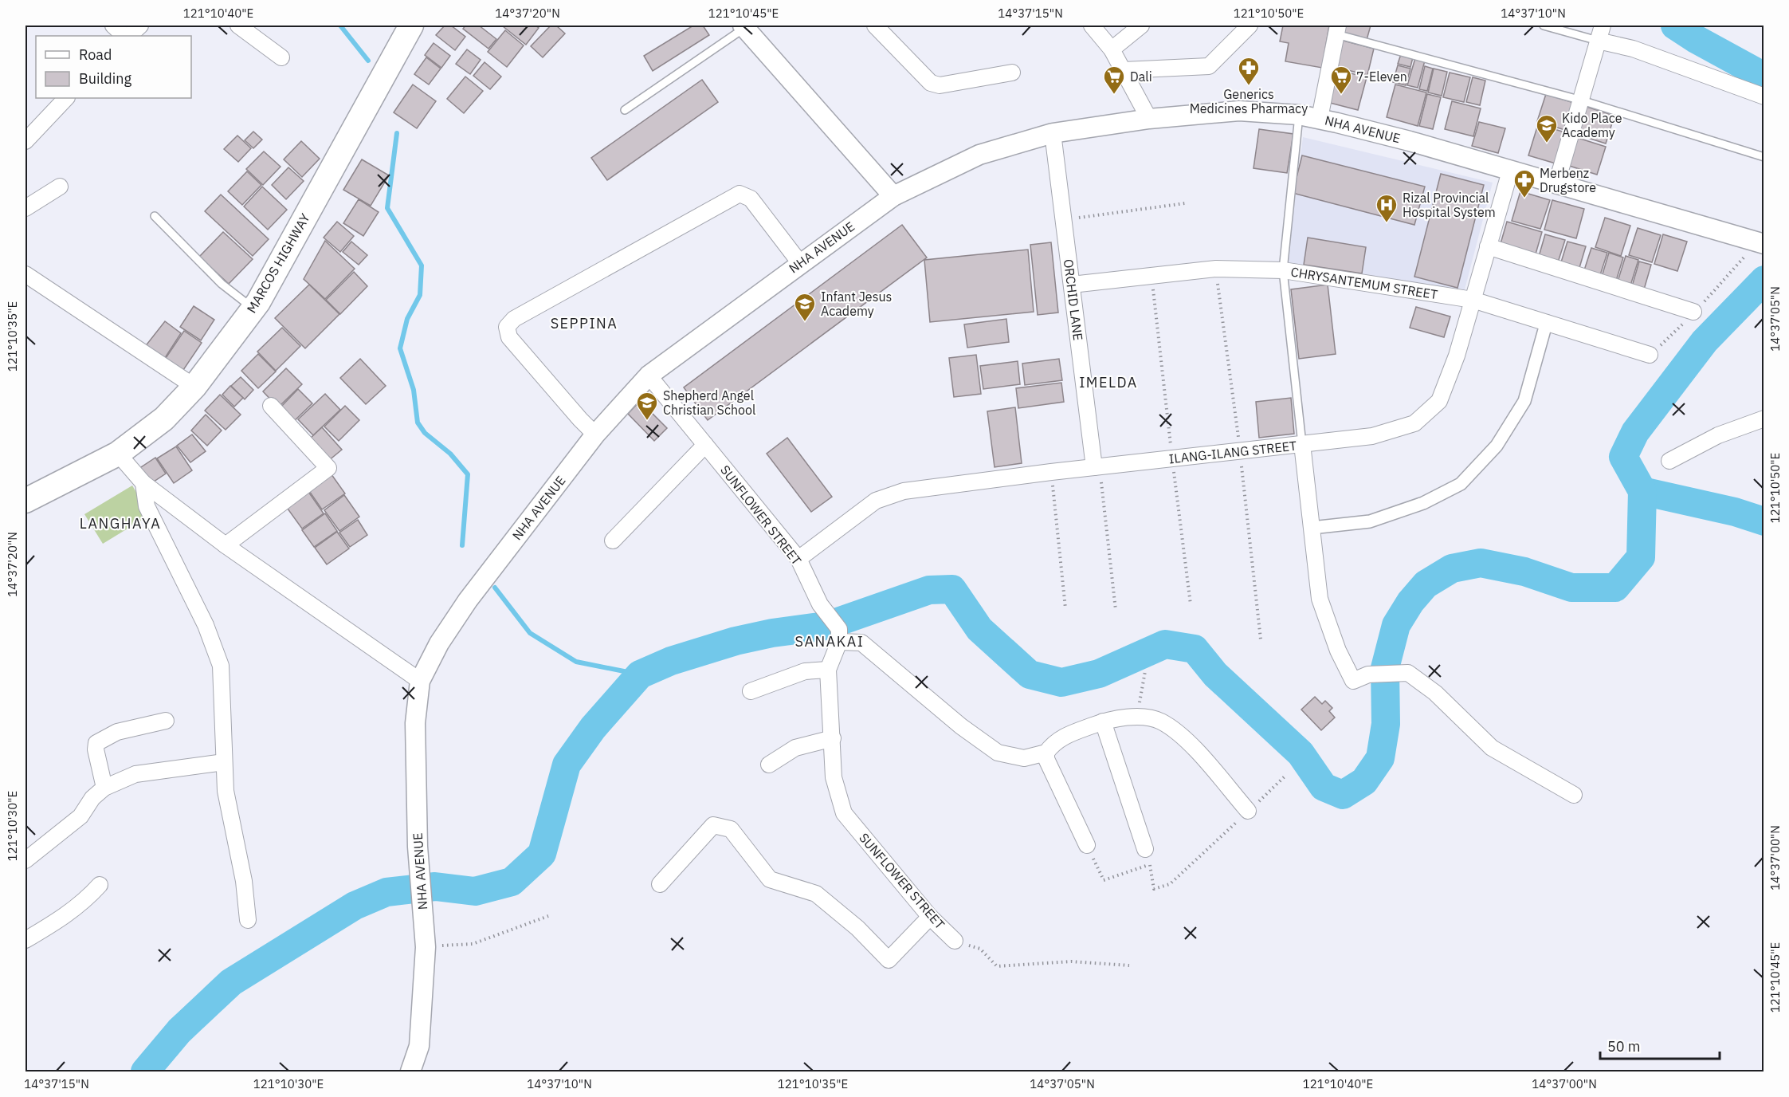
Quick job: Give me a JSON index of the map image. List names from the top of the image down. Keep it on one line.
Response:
{"streets":{"main road":["MARCOS HIGHWAY"],"street":["NHA AVENUE","CHRYSANTEMUM STREET","ORCHID LANE","ILANG-ILANG STREET","SUNFLOWER STREET"]},"crossings":[["NHA AVENUE","ORCHID LANE"],["NHA AVENUE","ILANG-ILANG STREET"],["NHA AVENUE","SUNFLOWER STREET"],["CHRYSANTEMUM STREET","ORCHID LANE"],["CHRYSANTEMUM STREET","ILANG-ILANG STREET"],["ORCHID LANE","ILANG-ILANG STREET"],["ILANG-ILANG STREET","SUNFLOWER STREET"]],"districts":["SEPPINA","IMELDA","LANGHAYA","SANAKAI"],"places":{"pharmacy":["Generics Medicines Pharmacy","Merbenz Drugstore"],"supermarket":["Dali","7-Eleven"],"school or university":["Kido Place Academy","Infant Jesus Academy","Shepherd Angel Christian School"],"hospital":["Rizal Provincial Hospital System"]},"legend":["Road","Building"],"scale_bar":"50 m","coordinates":["121°10'40\"E","14°37'20\"N","121°10'45\"E","14°37'15\"N","121°10'50\"E","14°37'10\"N","14°37'05\"N","121°10'35\"E","121°10'30\"E","14°37'00\"N"]}
